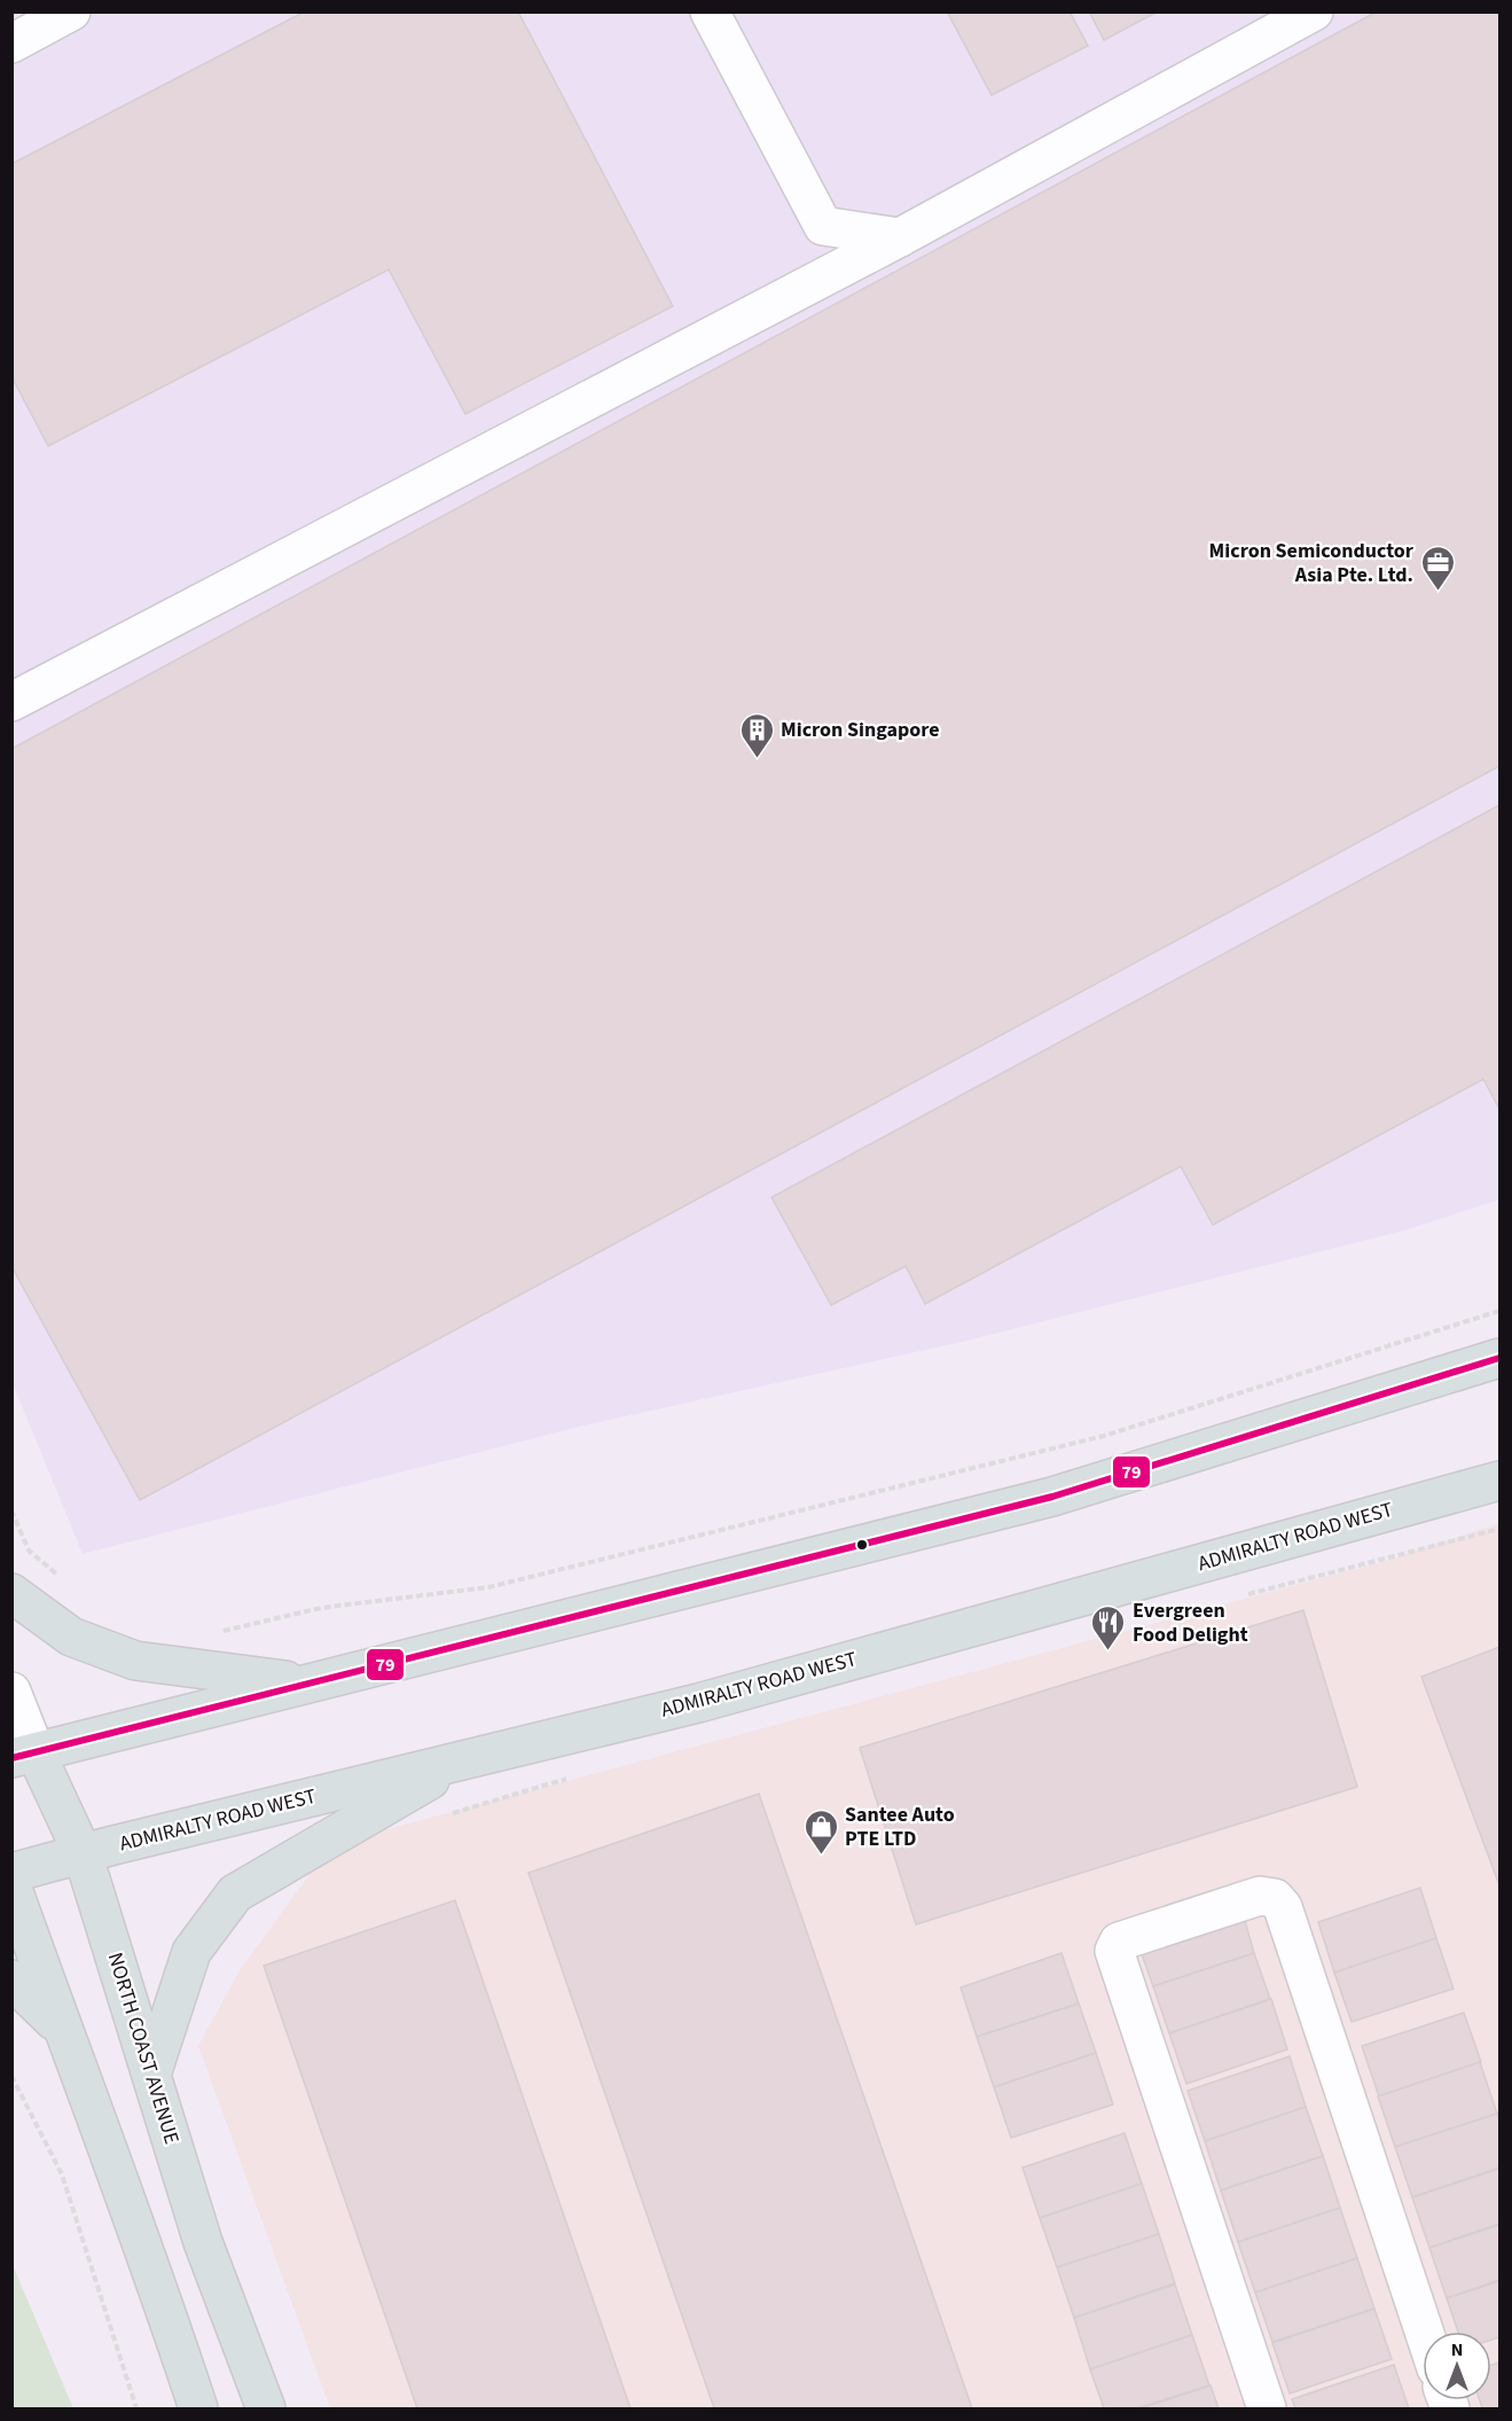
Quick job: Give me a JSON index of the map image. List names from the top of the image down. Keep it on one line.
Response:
{"streets":{"main road":["ADMIRALTY ROAD WEST","NORTH COAST AVENUE"]},"crossings":[["ADMIRALTY ROAD WEST","NORTH COAST AVENUE"]],"places":{"office":["Micron Semiconductor Asia Pte. Ltd."],"building":["Micron Singapore"],"restaurant":["Evergreen Food Delight"],"shop":["Santee Auto PTE LTD"]},"lines":["transit line 79"],"north":"top"}
